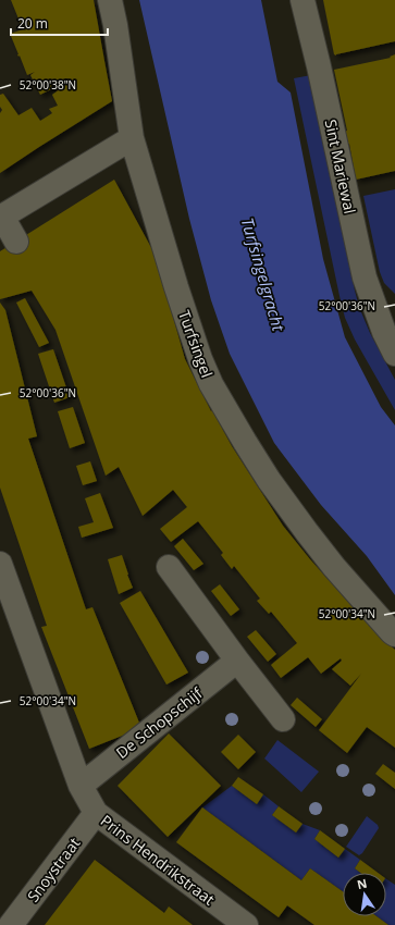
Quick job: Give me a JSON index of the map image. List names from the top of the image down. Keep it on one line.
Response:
{"streets":{"street":["Sint Mariewal","Turfsingel","De Schopschijf","Prins Hendrikstraat","Snoystraat"]},"crossings":[["De Schopschijf","Prins Hendrikstraat"],["Prins Hendrikstraat","Snoystraat"]],"water":["Turfsingelgracht"],"scale_bar":"20 m","north":"top","coordinates":["52°00'38\"N","52°00'36\"N","52°00'34\"N"]}
